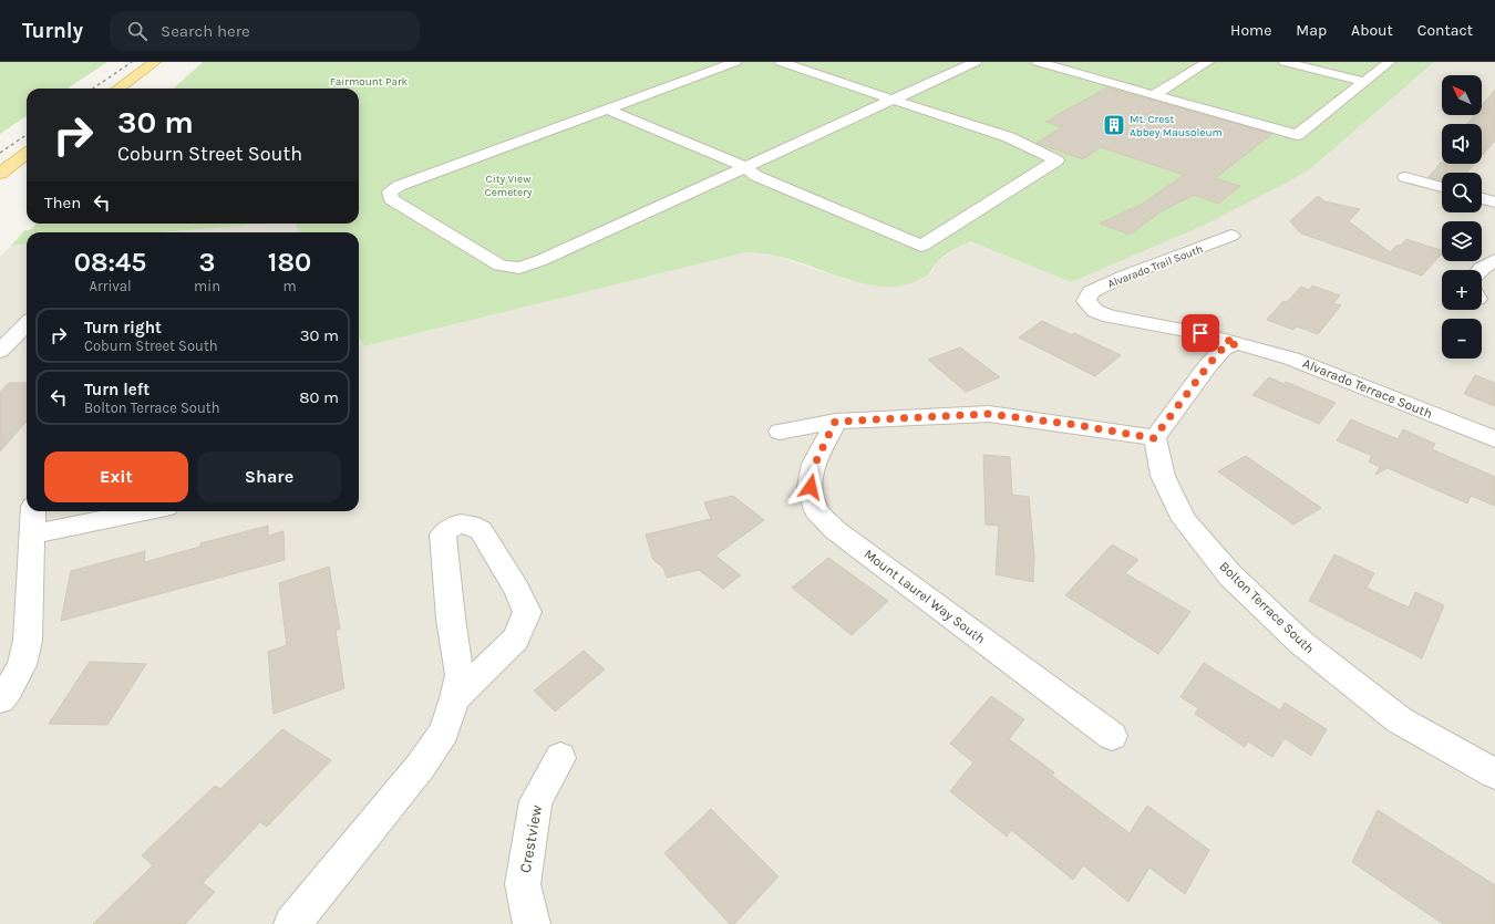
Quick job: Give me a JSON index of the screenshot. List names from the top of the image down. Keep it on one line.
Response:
{"streets":{"street":["Alvarado Trail South","Alvarado Terrace South","Mount Laurel Way South","Bolton Terrace South","Crestview"]},"crossings":[["Alvarado Trail South","Alvarado Terrace South"]],"parks":["Fairmount Park","City View Cemetery"],"places":{"building":["Mt. Crest Abbey Mausoleum"]},"north":"top left","page":{"header":"Turnly","search":"Search here","nav":["Home","Map","About","Contact"],"map_buttons":["+","−"],"turn":["30 m","Coburn Street South"],"then":"Then","eta":["08:45","Arrival","3","min","180","m"],"list":[{"name":"Turn right","note":"Coburn Street South","value":"30 m"},{"name":"Turn left","note":"Bolton Terrace South","value":"80 m"}],"buttons":["Exit","Share"]}}
